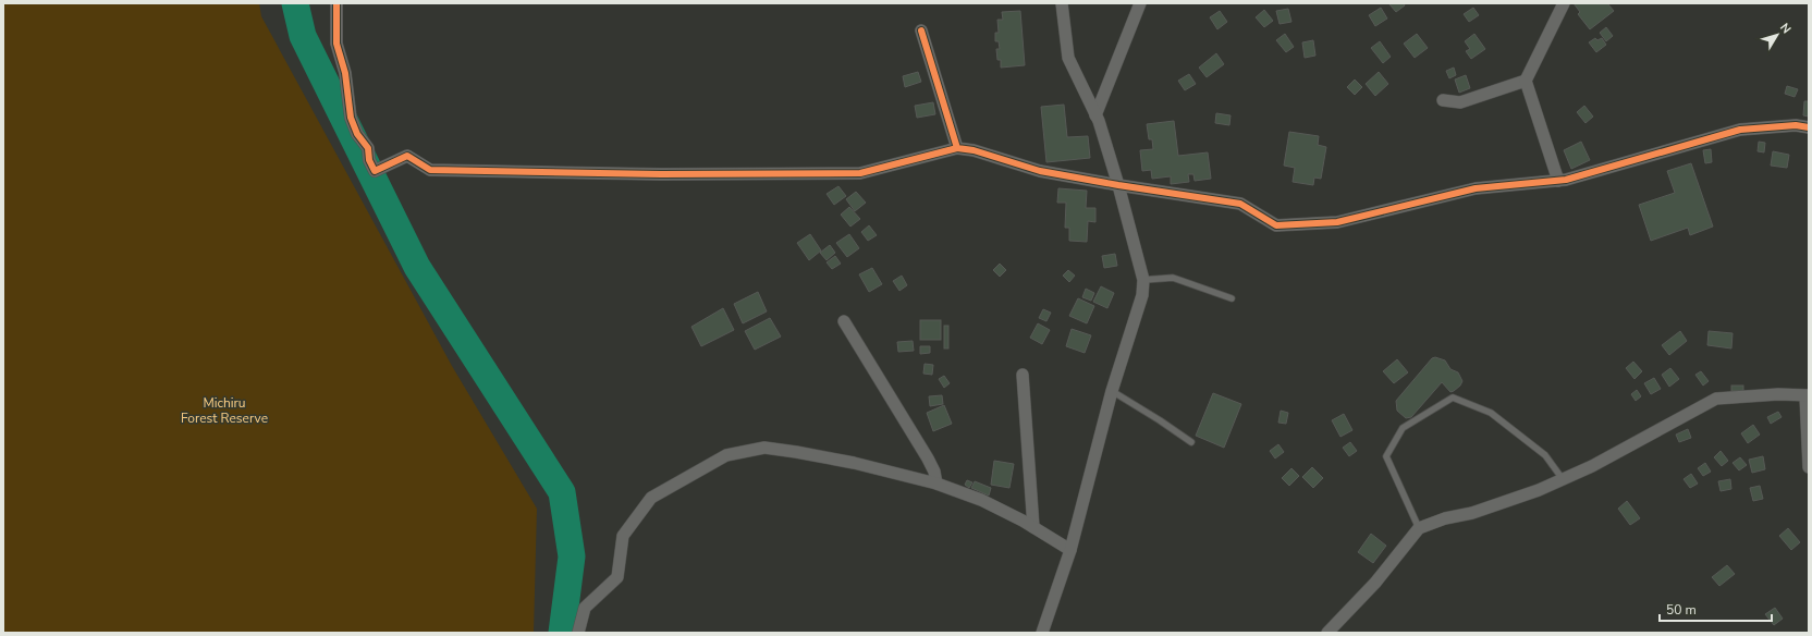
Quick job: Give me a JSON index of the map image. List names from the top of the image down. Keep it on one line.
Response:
{"parks":["Michiru Forest Reserve"],"scale_bar":"50 m","north":"top right"}
